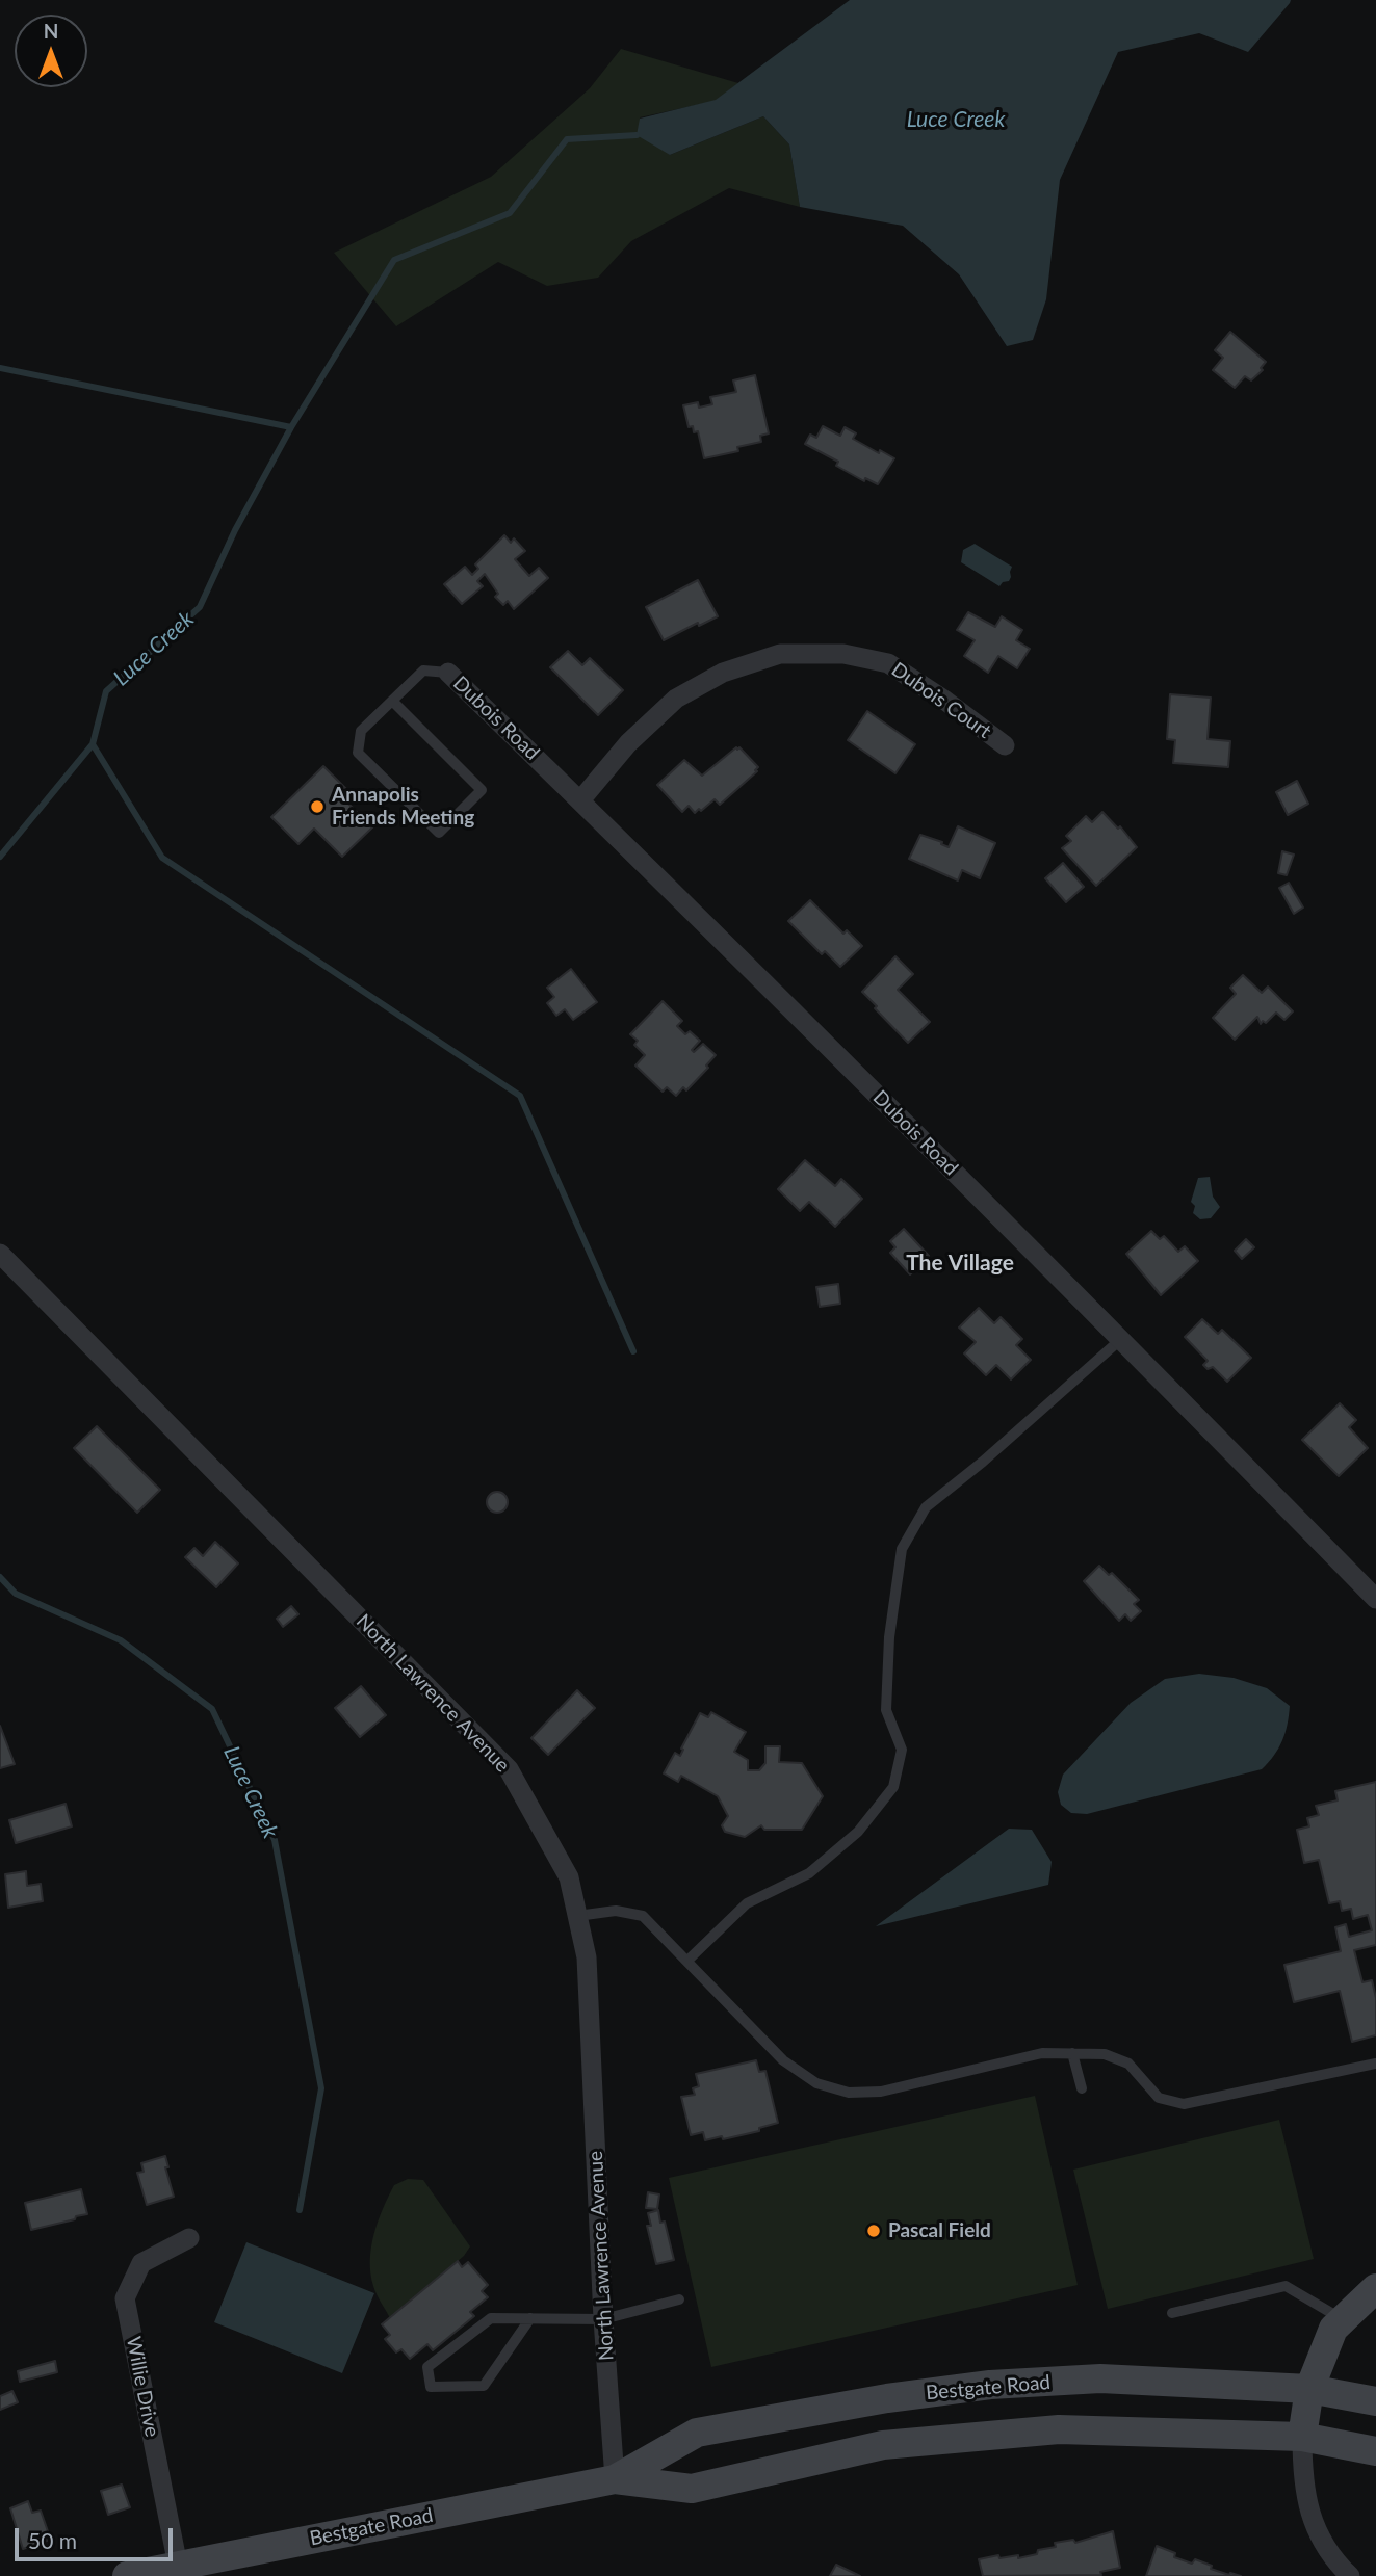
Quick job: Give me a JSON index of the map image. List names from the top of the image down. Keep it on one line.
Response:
{"streets":{"main road":["Bestgate Road"],"street":["Dubois Court","Dubois Road","North Lawrence Avenue","Willie Drive"]},"crossings":[["Dubois Court","Dubois Road"],["North Lawrence Avenue","Bestgate Road"],["Willie Drive","Bestgate Road"]],"districts":["The Village"],"water":["Luce Creek"],"places":["Annapolis Friends Meeting","Pascal Field"],"scale_bar":"50 m","north":"top"}
